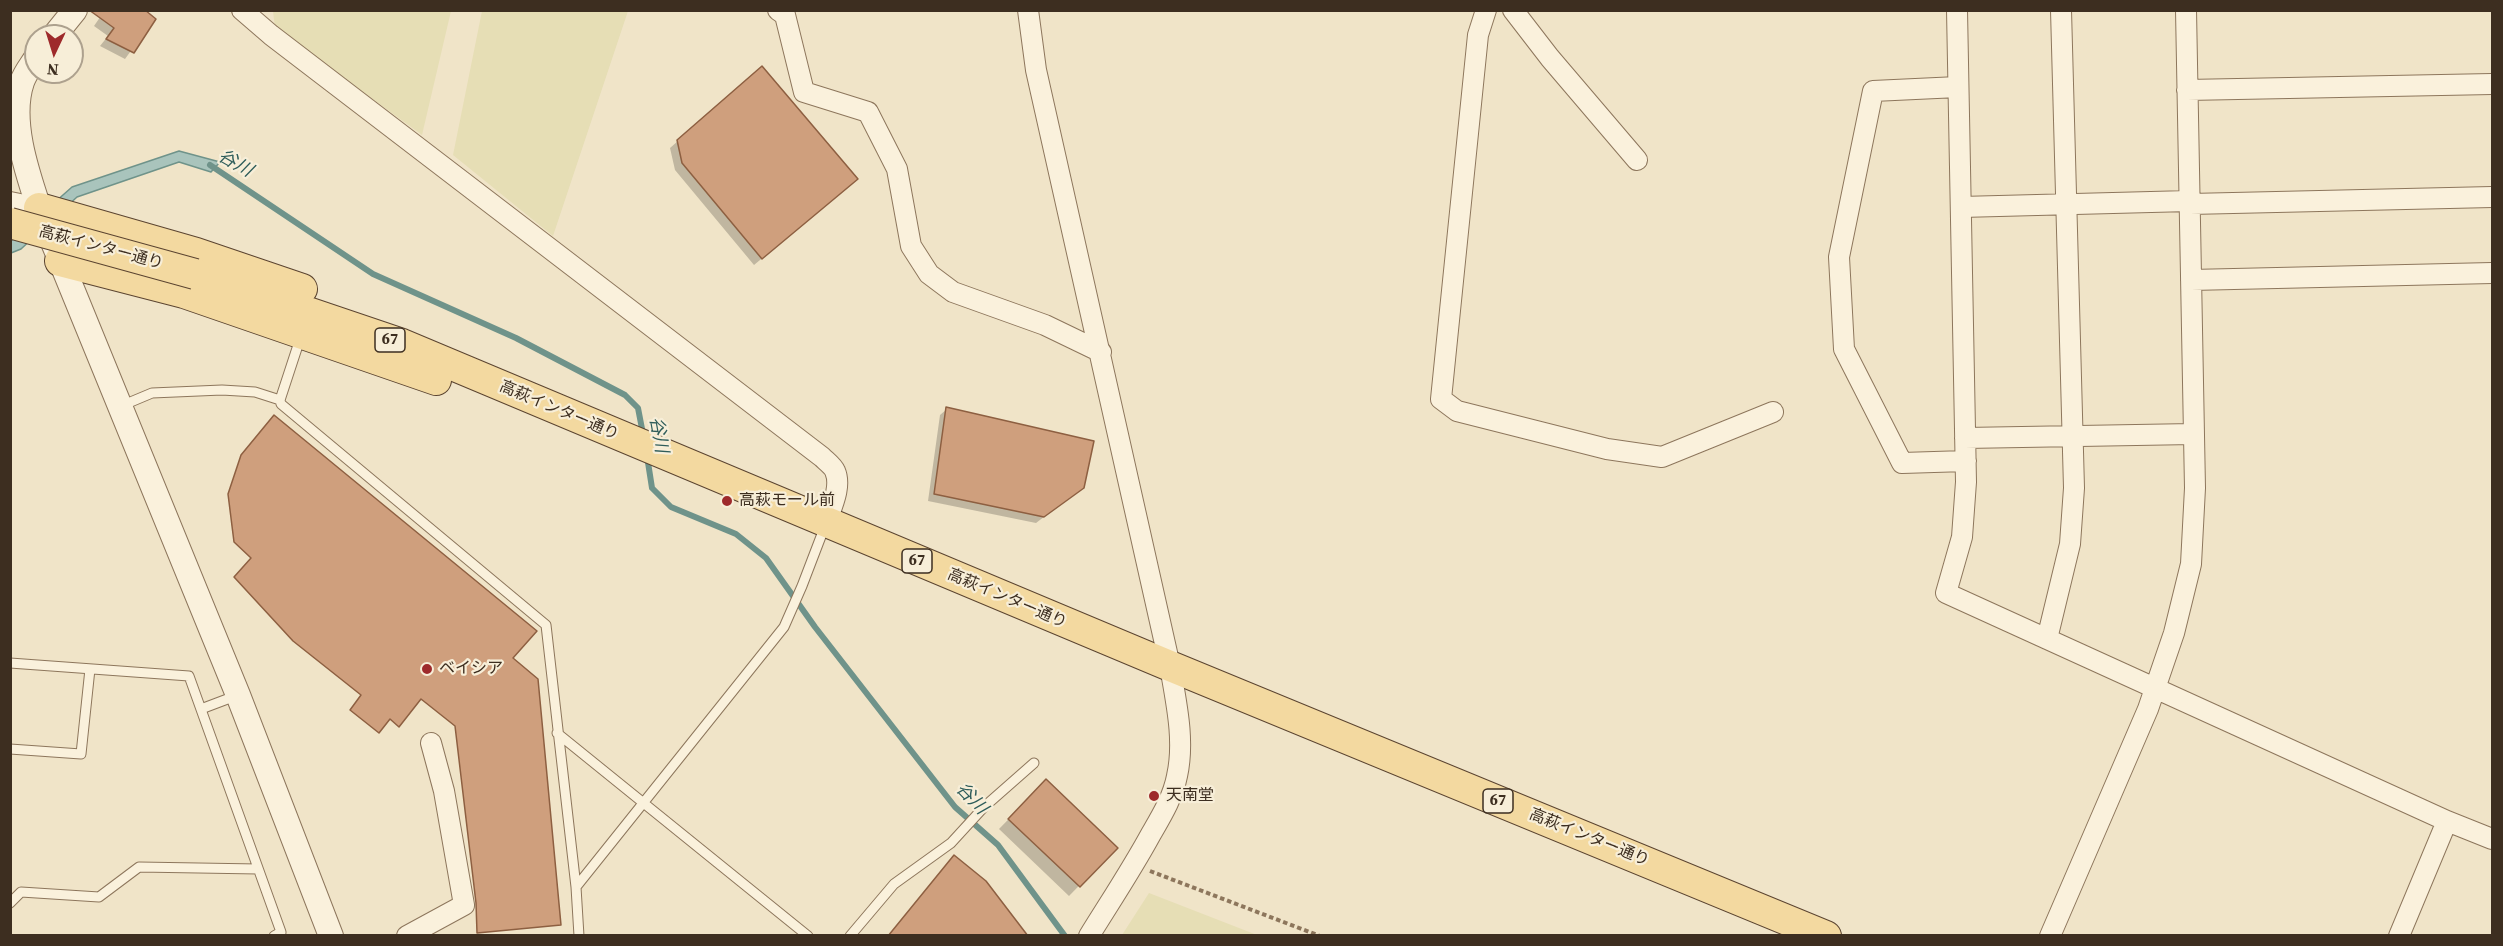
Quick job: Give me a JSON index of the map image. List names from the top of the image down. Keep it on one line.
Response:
{"streets":{"main road":["高萩インター通り","67"]},"water":["谷川"],"places":["高萩モール前","ベイシア","天南堂"],"north":"bottom"}
